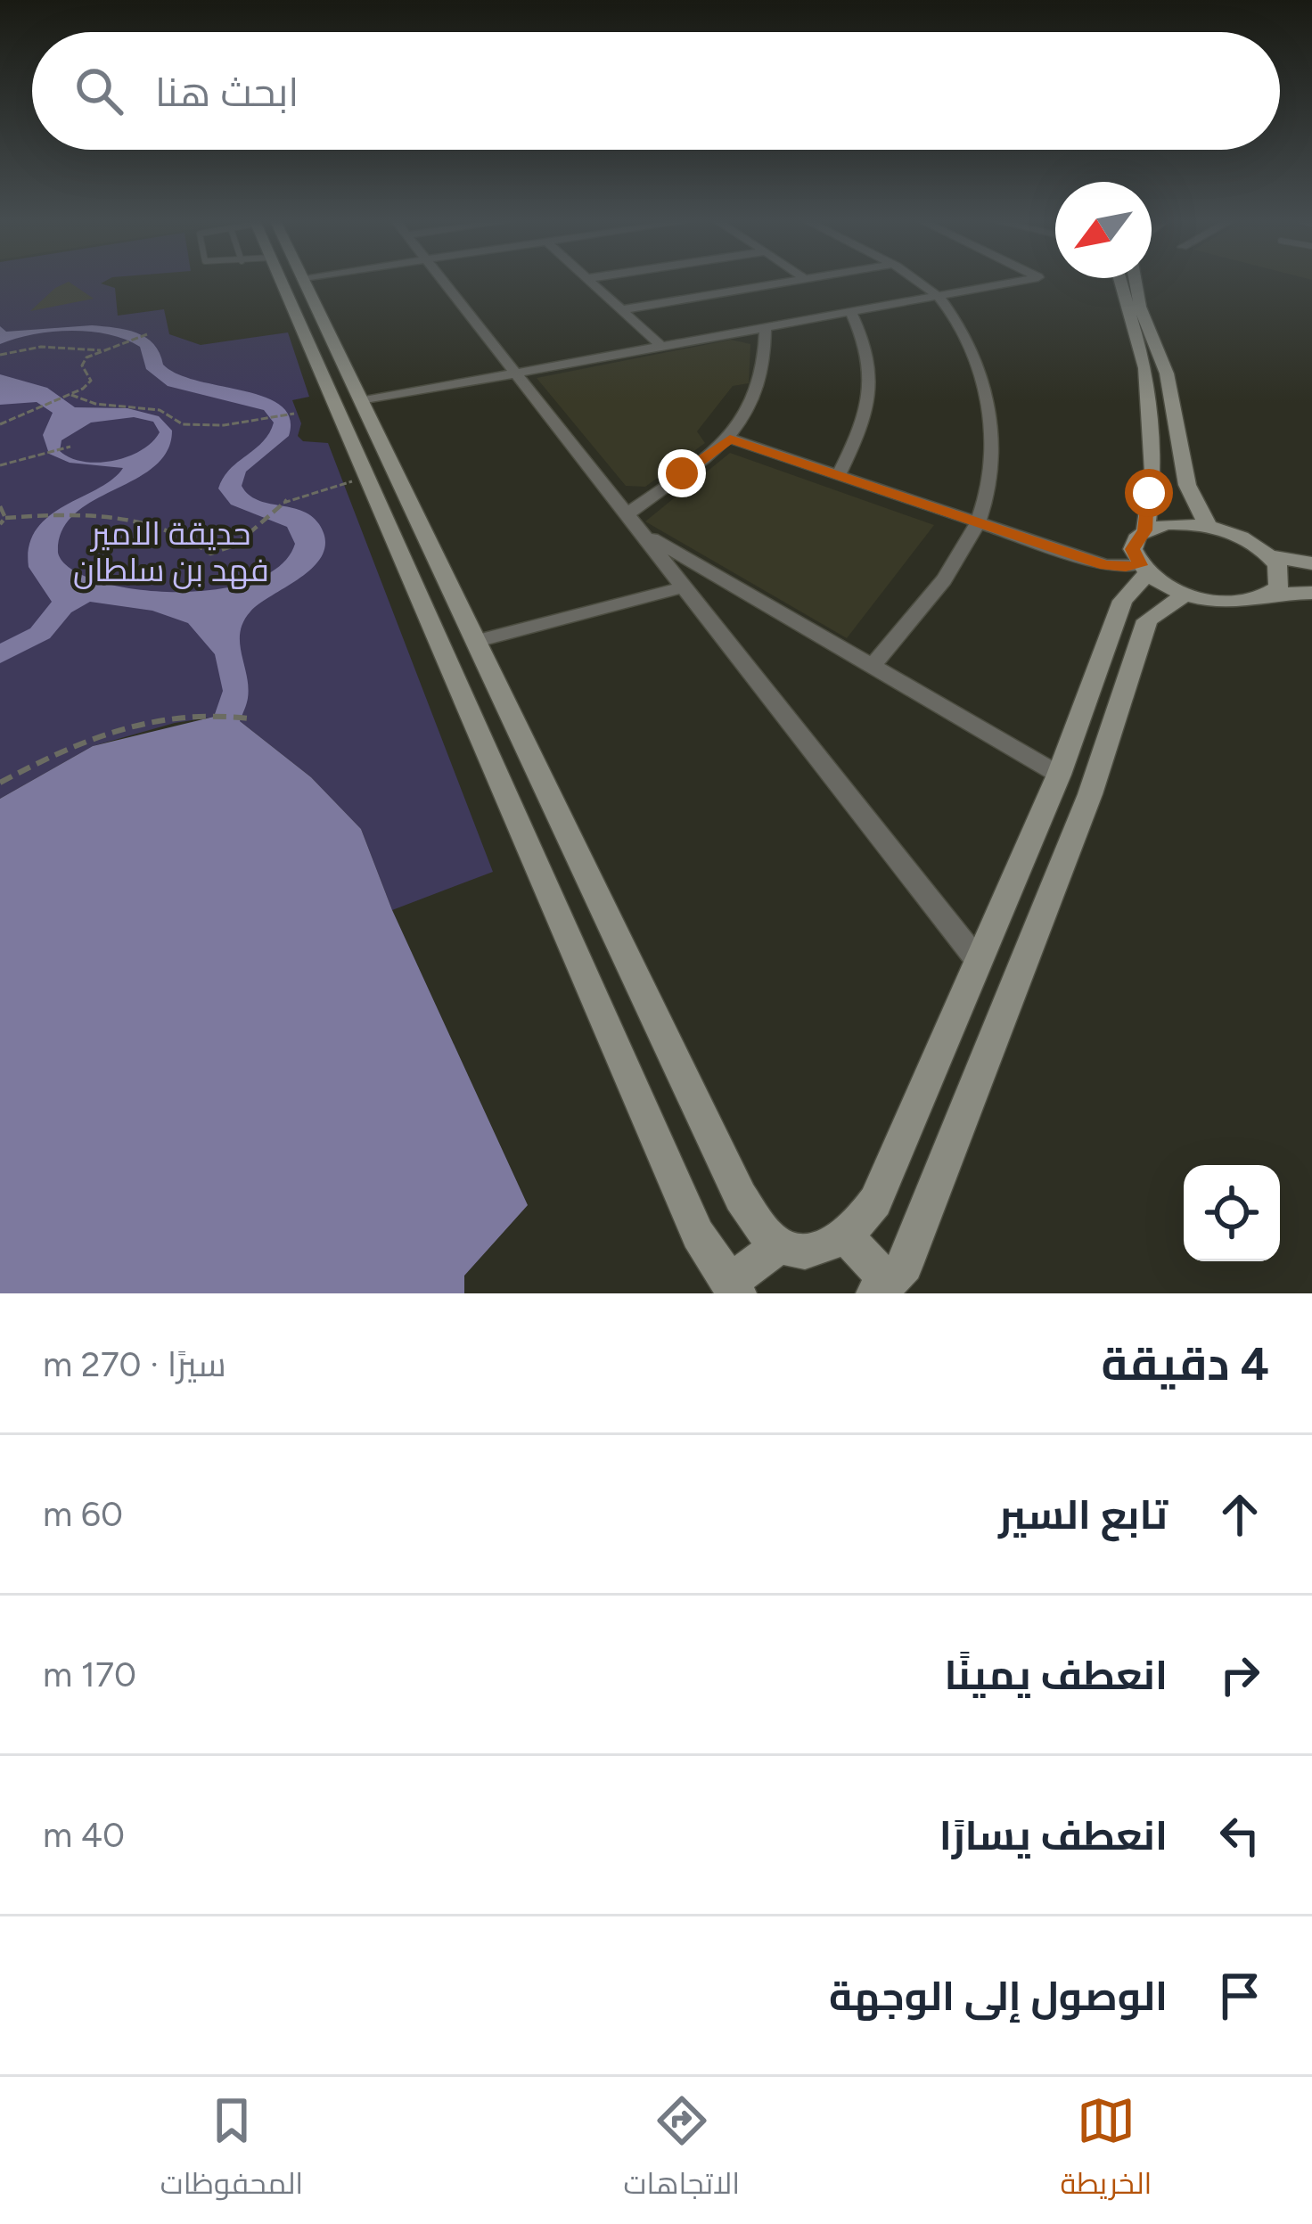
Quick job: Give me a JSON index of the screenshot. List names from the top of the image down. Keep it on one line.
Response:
{"parks":["حديقة الامير فهد بن سلطان"],"north":"bottom left","page":{"search":"ابحث هنا","heading":["4 دقيقة","سيرًا · 270 m"],"list":[["تابع السير","60 m"],["انعطف يمينًا","170 m"],["انعطف يسارًا","40 m"],"الوصول إلى الوجهة"],"nav":["الخريطة","الاتجاهات","المحفوظات"]}}
